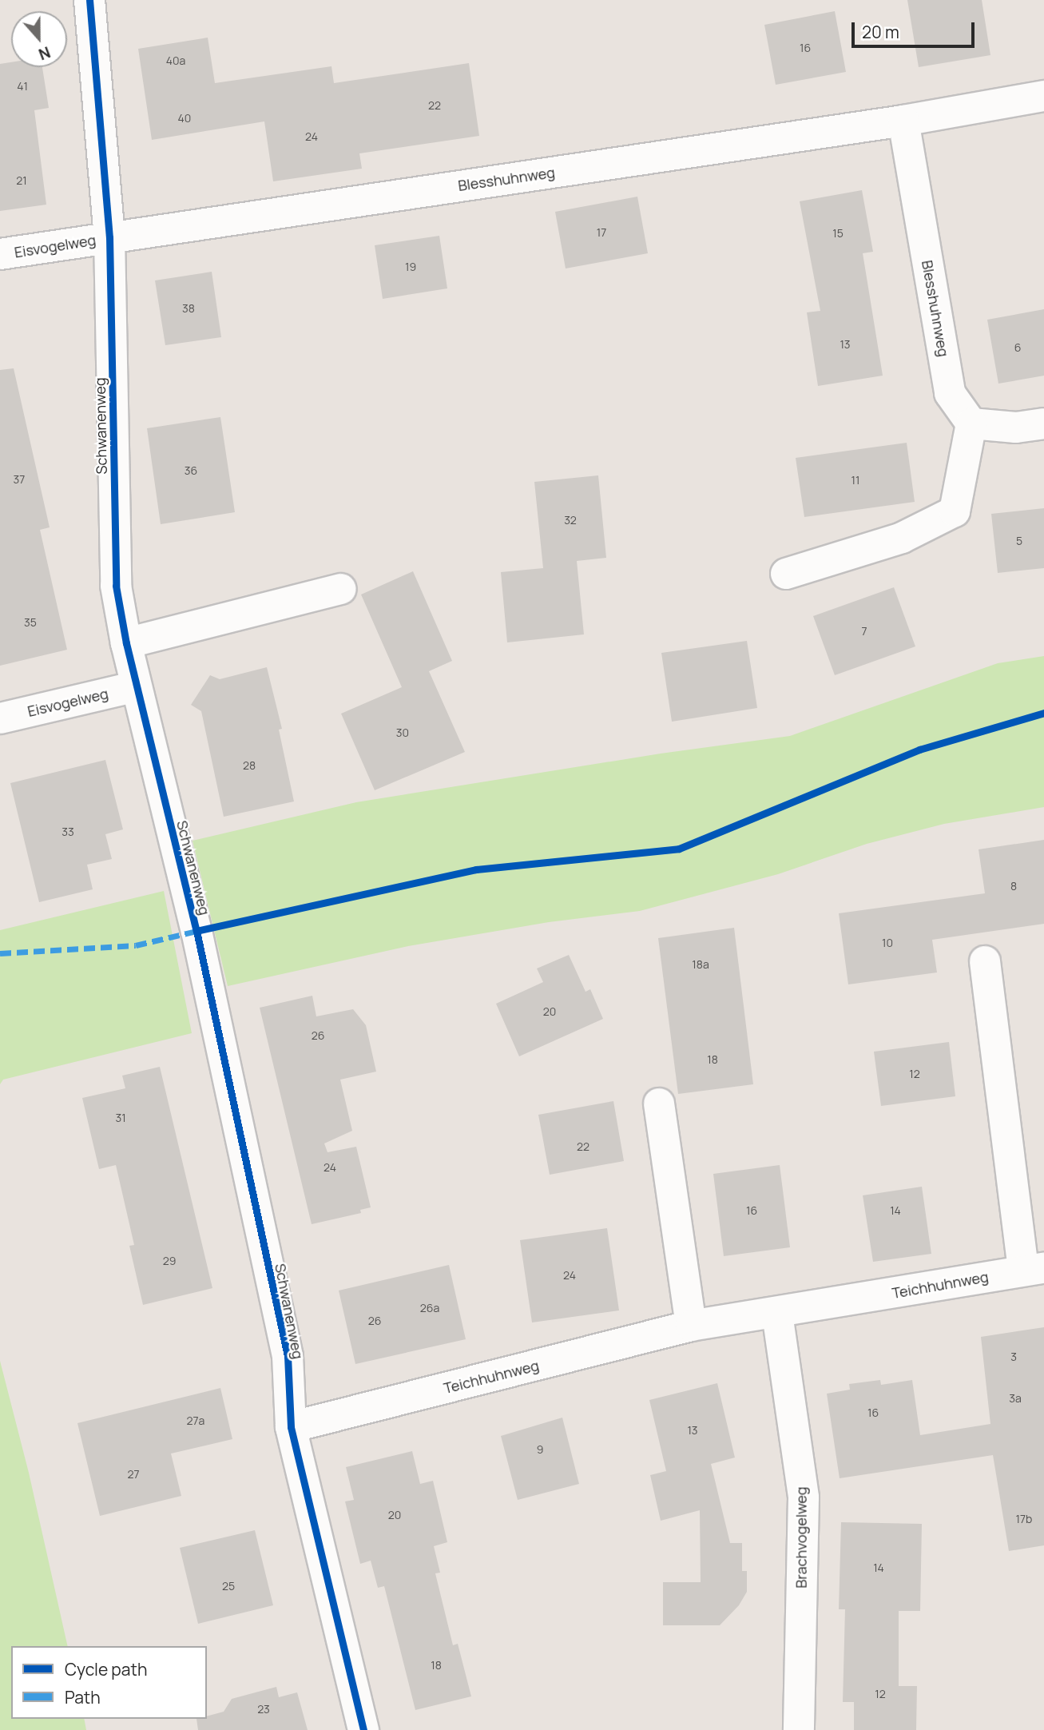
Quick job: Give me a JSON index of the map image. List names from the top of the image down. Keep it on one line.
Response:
{"streets":{"street":["Blesshuhnweg","Eisvogelweg","Schwanenweg","Teichhuhnweg","Brachvogelweg"]},"crossings":[["Blesshuhnweg","Eisvogelweg"],["Blesshuhnweg","Schwanenweg"],["Eisvogelweg","Schwanenweg"],["Schwanenweg","Teichhuhnweg"],["Teichhuhnweg","Brachvogelweg"]],"house_numbers":["16","40a","41","22","40","24","21","17","15","19","38","13","6","36","37","11","32","5","35","7","30","28","33","8","10","18a","20","26","18","12","31","22","24","16","14","29","24","26a","26","3","3a","16","27a","13","9","27","20","17b","14","25","18","12","23"],"legend":["Cycle path","Path"],"scale_bar":"20 m","north":"bottom"}
